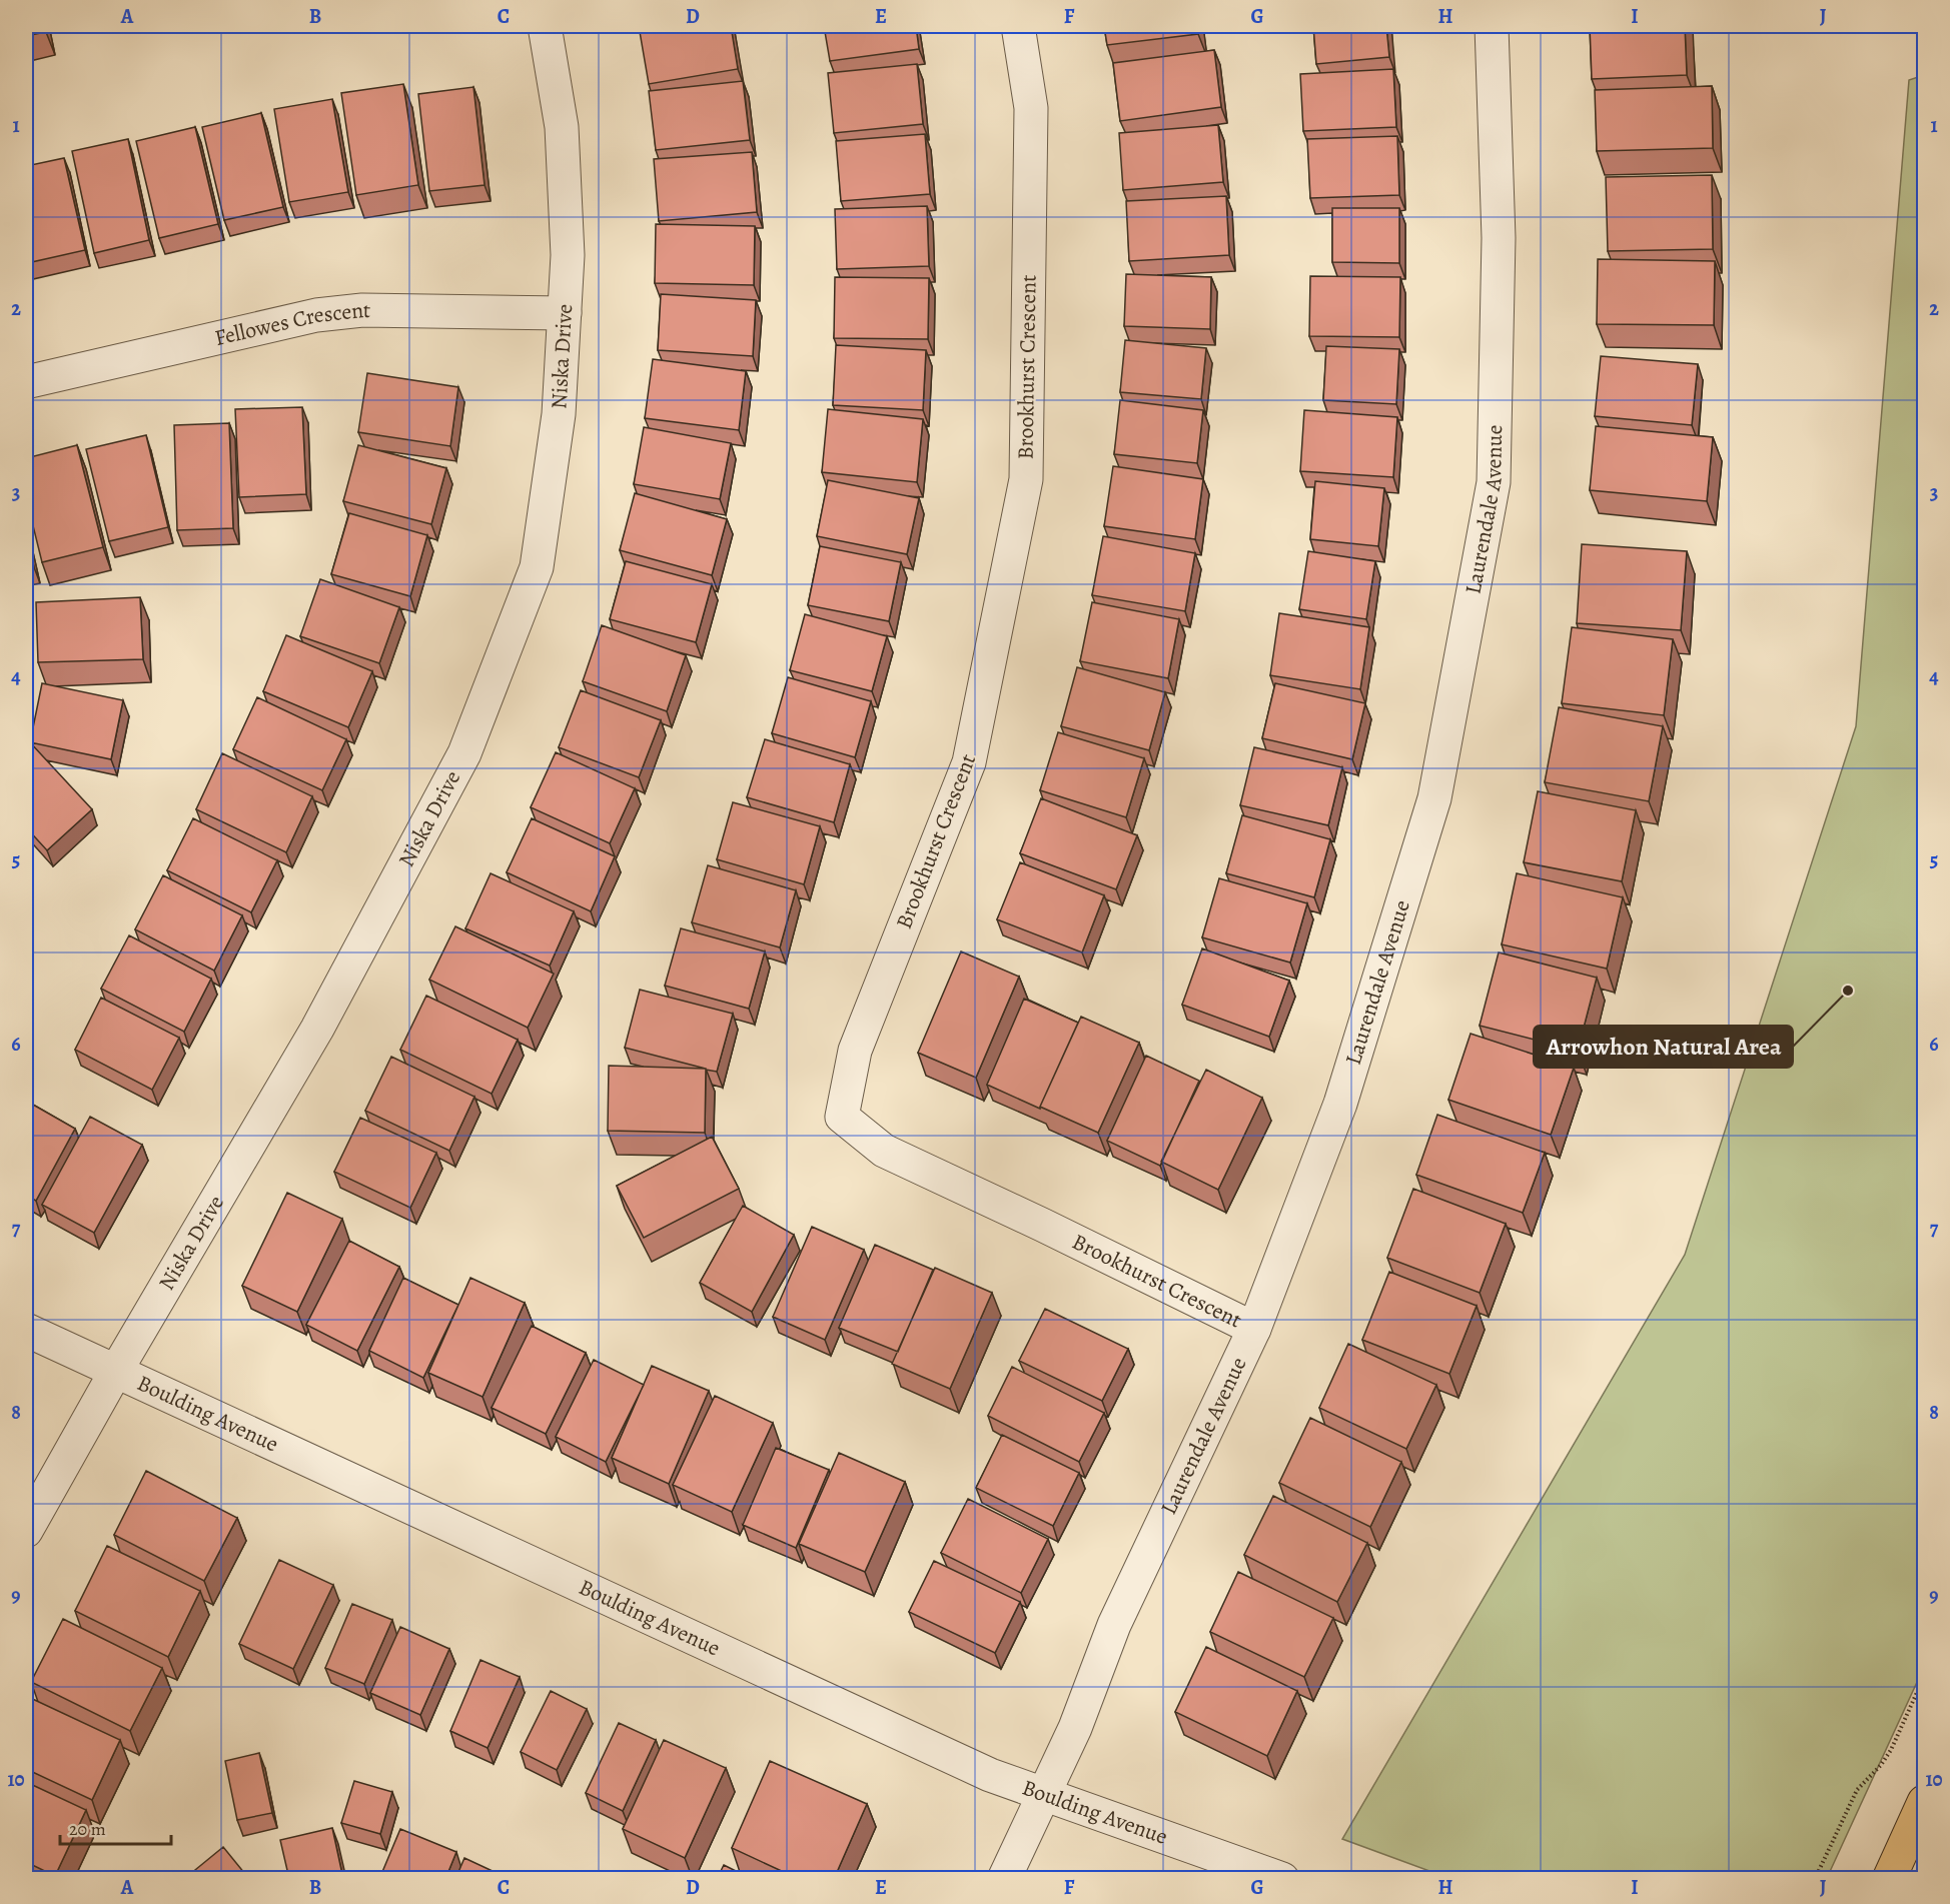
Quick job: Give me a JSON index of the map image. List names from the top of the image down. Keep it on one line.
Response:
{"streets":{"street":["Fellowes Crescent","Niska Drive","Brookhurst Crescent","Laurendale Avenue","Boulding Avenue"]},"crossings":[["Fellowes Crescent","Niska Drive"],["Niska Drive","Boulding Avenue"],["Brookhurst Crescent","Laurendale Avenue"],["Laurendale Avenue","Boulding Avenue"]],"places":["Arrowhon Natural Area"],"scale_bar":"20 m","grid":{"columns":["A","B","C","D","E","F","G","H","I","J"],"rows":["1","2","3","4","5","6","7","8","9","10"]}}
